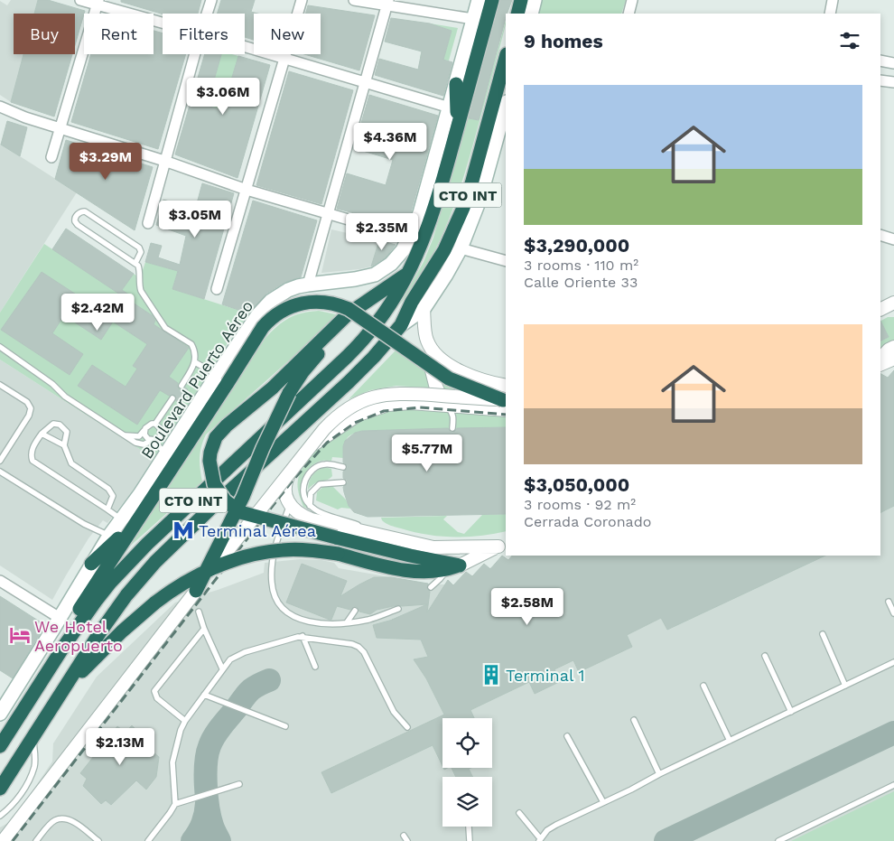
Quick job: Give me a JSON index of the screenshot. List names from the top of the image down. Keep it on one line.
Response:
{"streets":{"highway":["CTO INT"],"main road":["Boulevard Puerto Aéreo"]},"crossings":[["CTO INT","Boulevard Puerto Aéreo"]],"places":{"metro station":["Terminal Aérea"],"hotel":["We Hotel Aeropuerto"],"building":["Terminal 1"]},"page":{"chip":["Buy","Rent","Filters","New"],"heading":"9 homes","list":[{"name":"$3,290,000","note":"3 rooms · 110 m² · Calle Oriente 33"},{"name":"$3,050,000","note":"3 rooms · 92 m² · Cerrada Coronado"}],"price":["$3.06M","$4.36M","$3.29M","$3.05M","$2.35M","$2.42M","$5.77M","$2.58M","$2.13M"]}}
